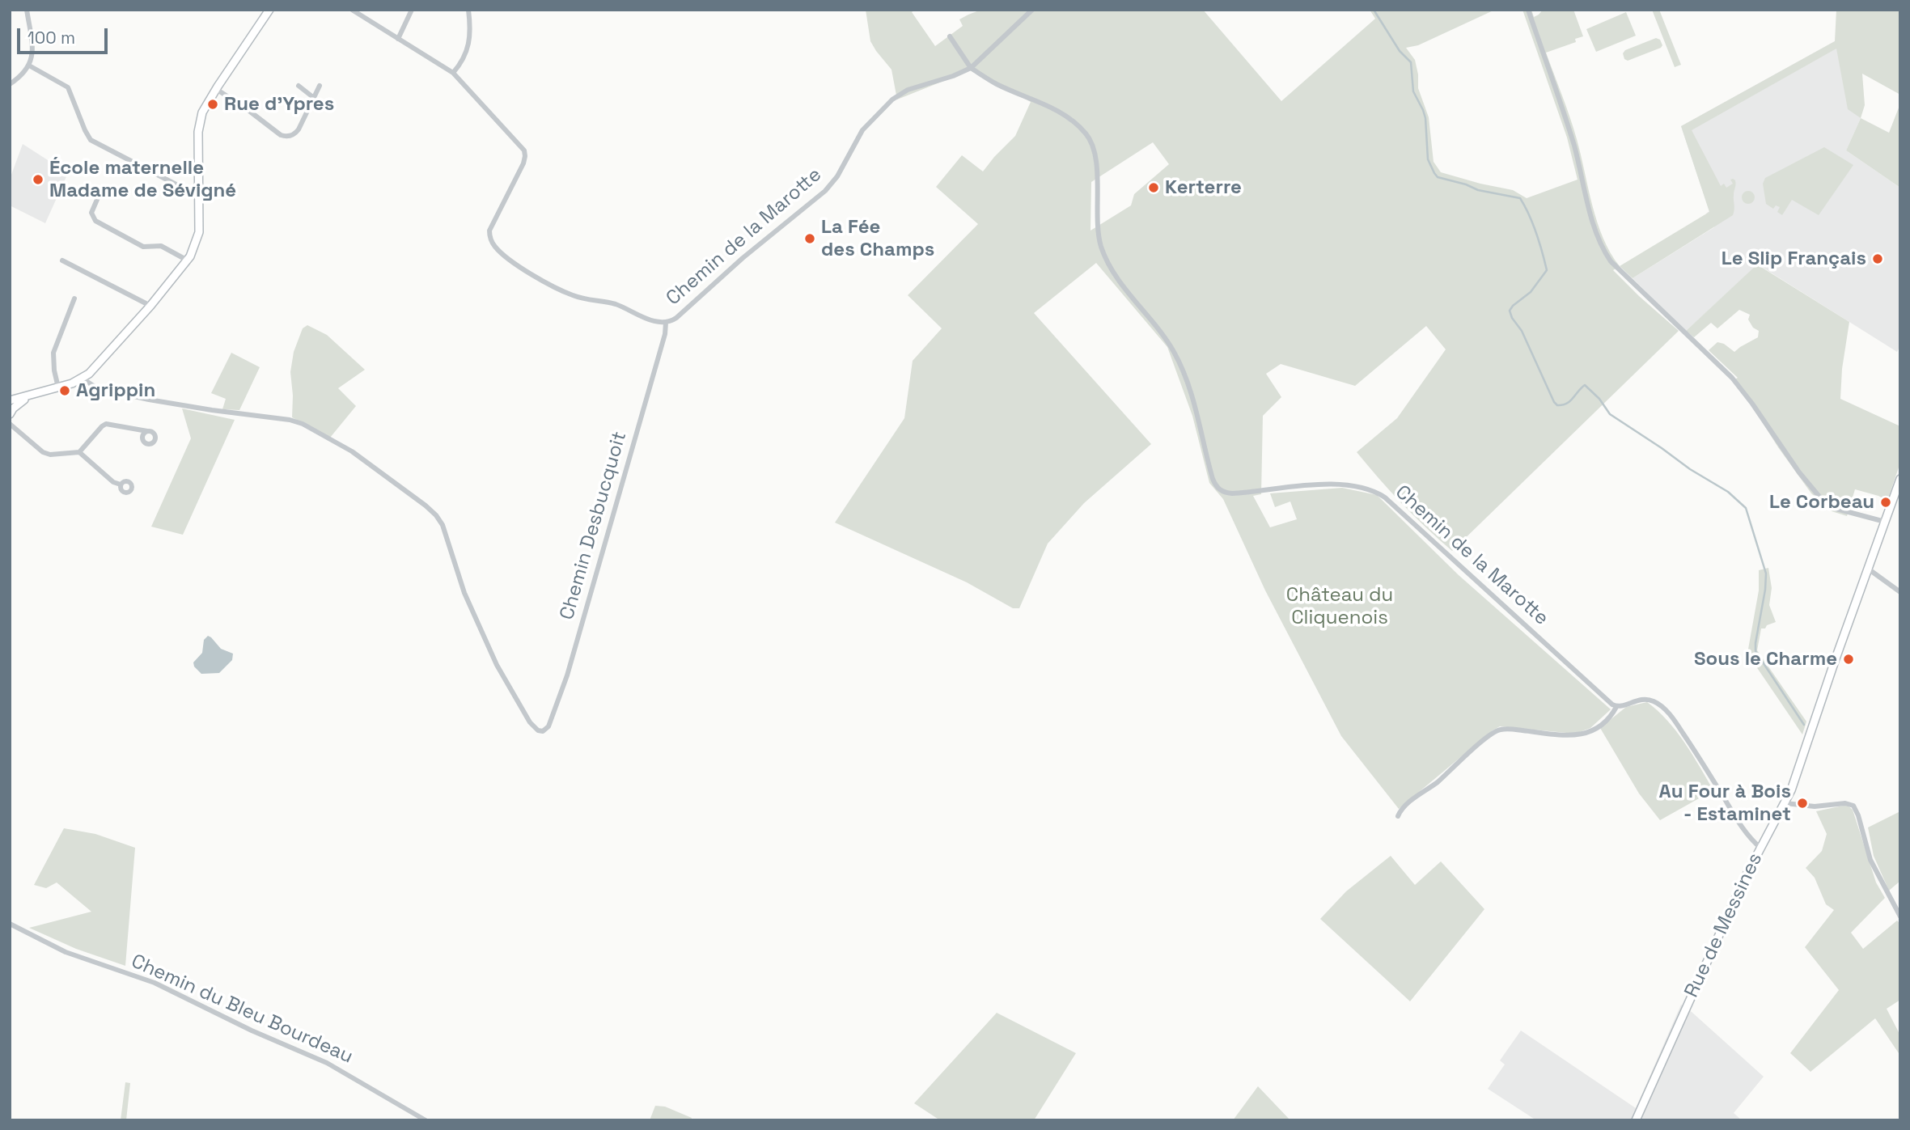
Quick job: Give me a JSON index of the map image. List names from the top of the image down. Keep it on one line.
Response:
{"streets":{"main road":["Rue de Messines"],"street":["Chemin de la Marotte","Chemin Desbucquoit","Chemin du Bleu Bourdeau"]},"crossings":[["Chemin de la Marotte","Chemin Desbucquoit"]],"parks":["Château du Cliquenois"],"places":["Rue d'Ypres","École maternelle Madame de Sévigné","Kerterre","La Fée des Champs","Le Slip Français","Agrippin","Le Corbeau","Sous le Charme","Au Four à Bois - Estaminet"],"scale_bar":"100 m"}
